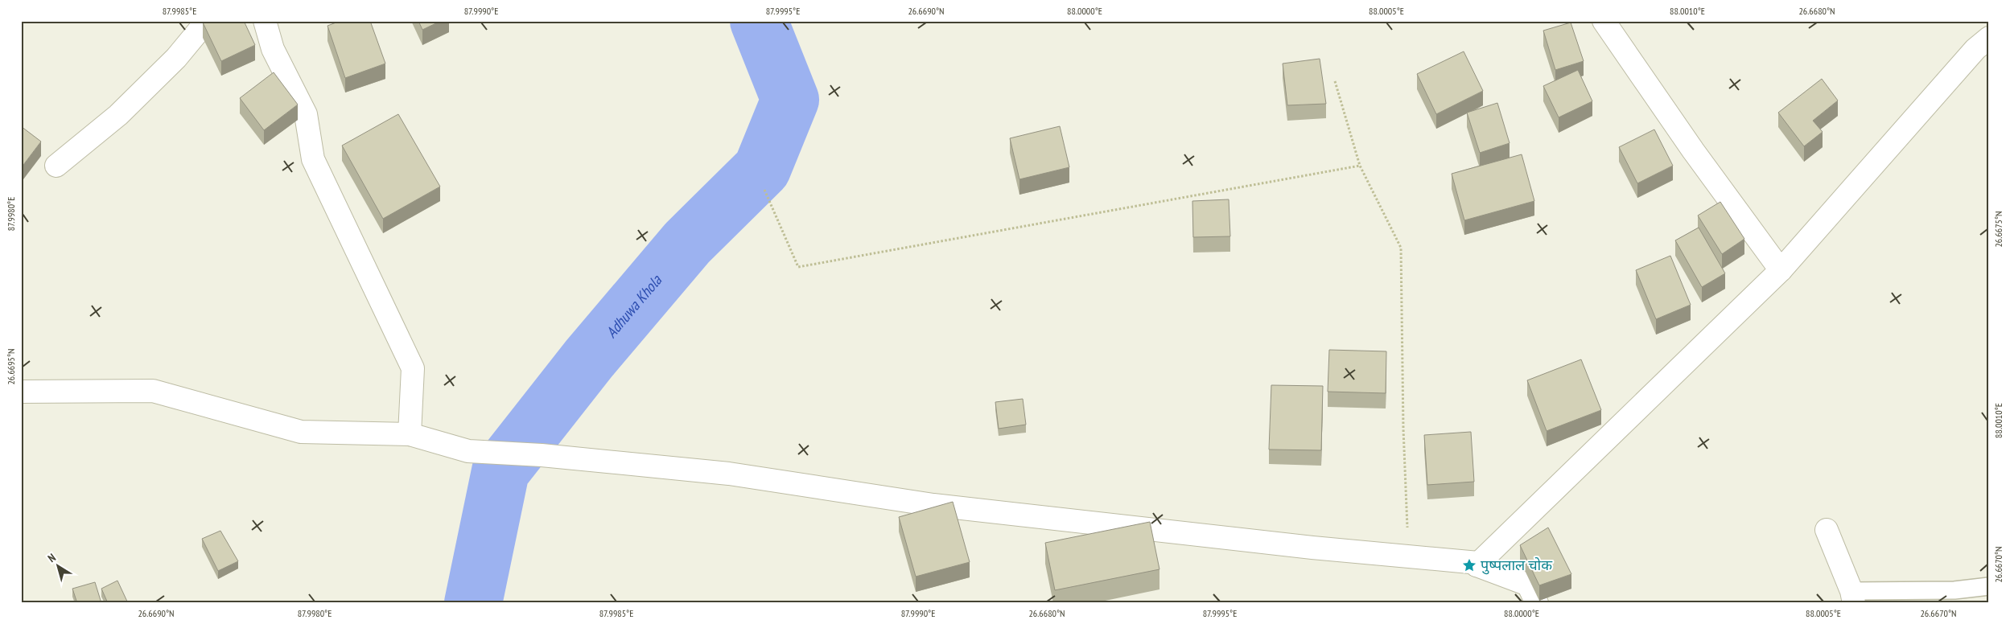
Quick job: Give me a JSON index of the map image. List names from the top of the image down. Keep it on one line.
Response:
{"water":["Adhuwa Khola"],"places":{"place":["पुष्पलाल चोक"]},"north":"top left","coordinates":["87.9985°E","87.9990°E","87.9995°E","26.6690°N","88.0000°E","88.0005°E","88.0010°E","26.6680°N","87.9980°E","26.6675°N","26.6695°N","26.6670°N"]}
